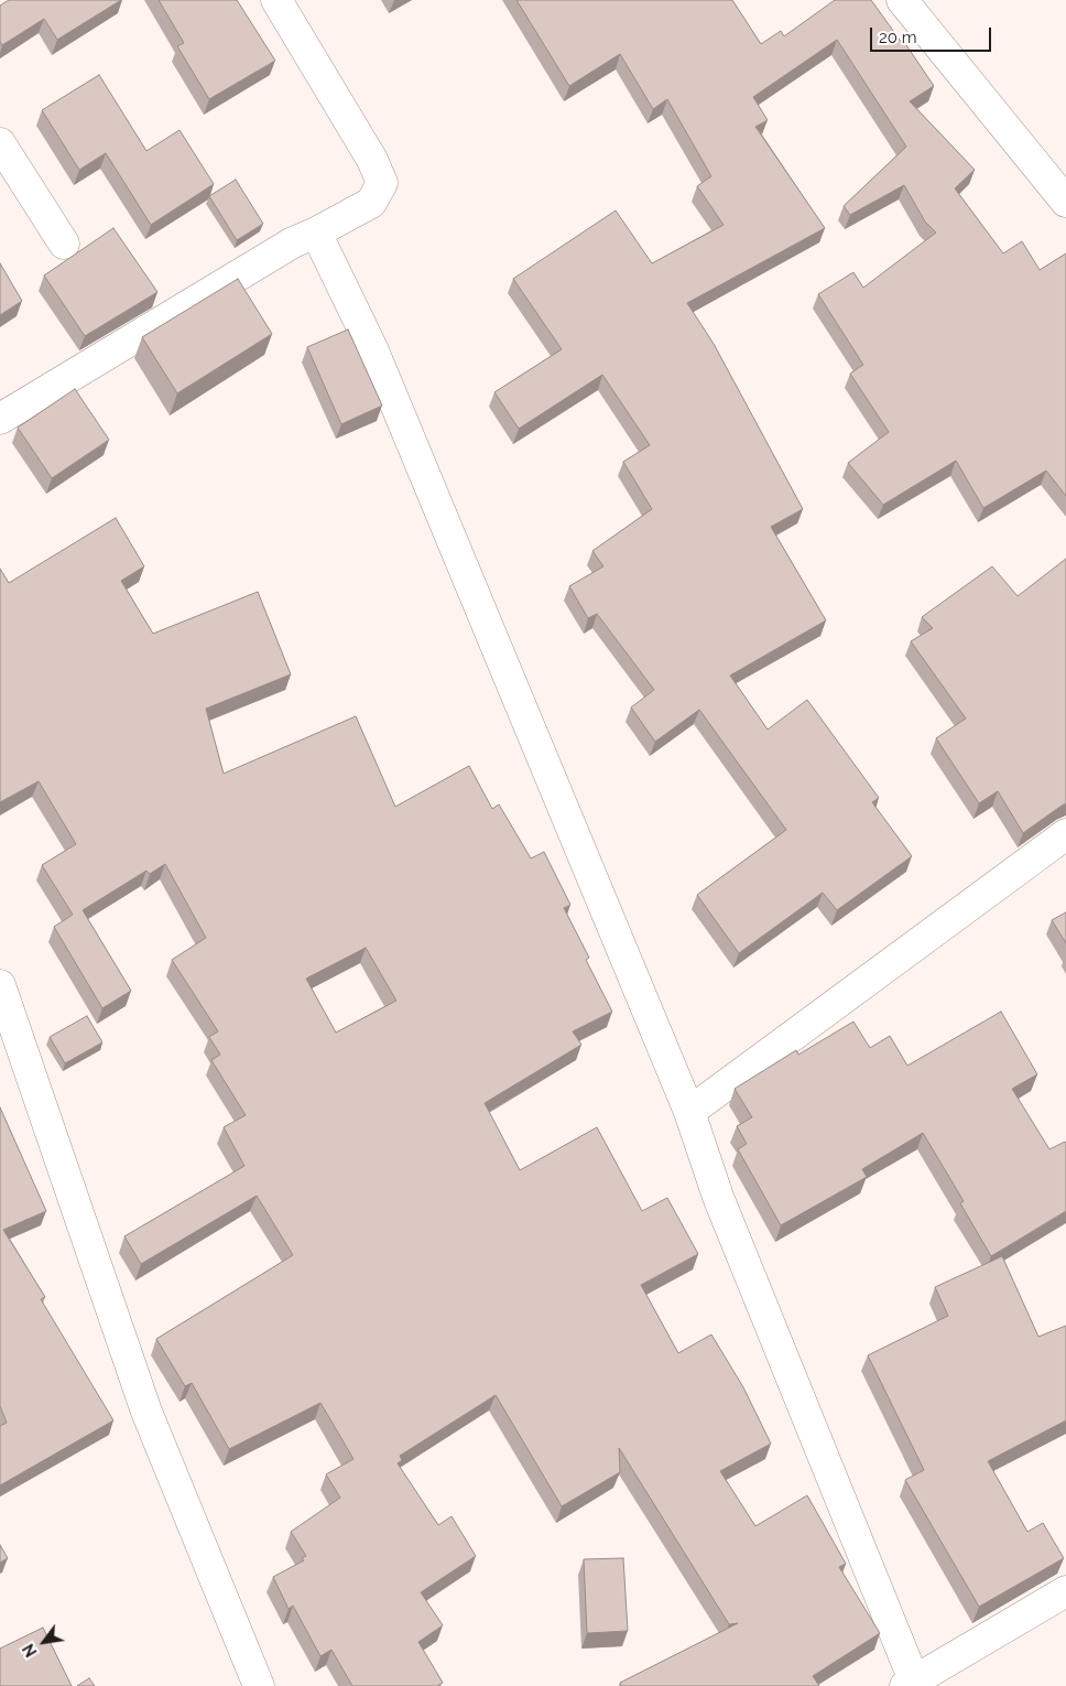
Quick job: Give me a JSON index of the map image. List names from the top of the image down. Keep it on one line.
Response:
{"scale_bar":"20 m","north":"bottom left"}
